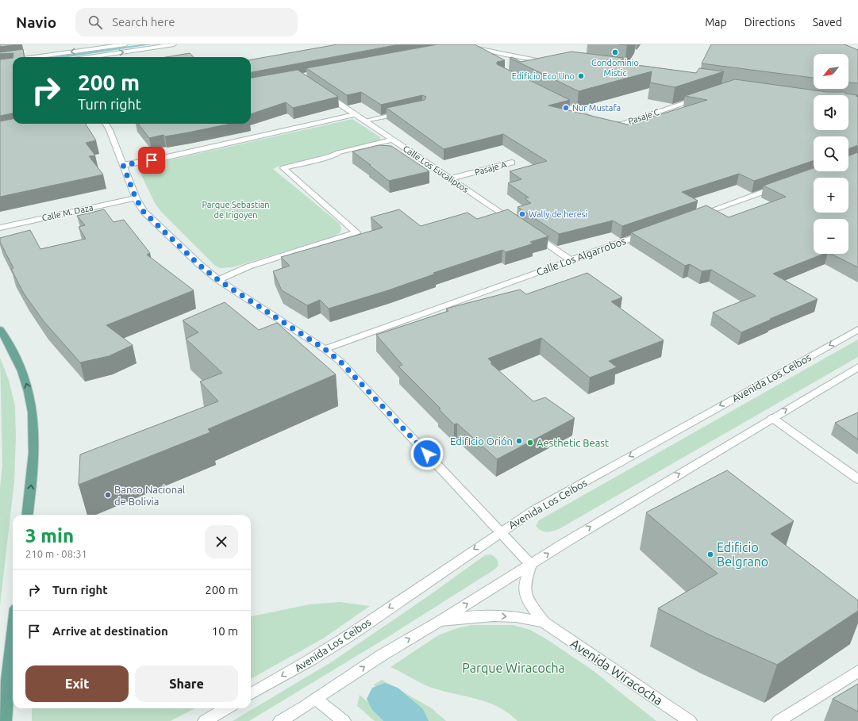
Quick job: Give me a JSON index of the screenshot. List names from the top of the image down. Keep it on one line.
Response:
{"streets":{"street":["Pasaje C","Pasaje A","Calle Los Eucaliptos","Calle M. Daza","Calle Los Algarrobos","Avenida Los Ceibos","Avenida Wiracocha"]},"crossings":[["Pasaje A","Calle Los Eucaliptos"]],"parks":["Parque Sebastian de Irigoyen","Parque Wiracocha"],"places":["Condominio Mistic","Edificio Eco Uno","Nur Mustafa","Wally de heresi","Edificio Orión","Aesthetic Beast","Banco Nacional de Bolivia","Edificio Belgrano"],"north":"bottom left","page":{"header":"Navio","search":"Search here","nav":["Map","Directions","Saved"],"map_buttons":["+","−"],"turn":["200 m","Turn right"],"heading":["3 min","210 m · 08:31"],"list":[{"name":"Turn right","value":"200 m"},{"name":"Arrive at destination","value":"10 m"}],"buttons":["Exit","Share"]}}
